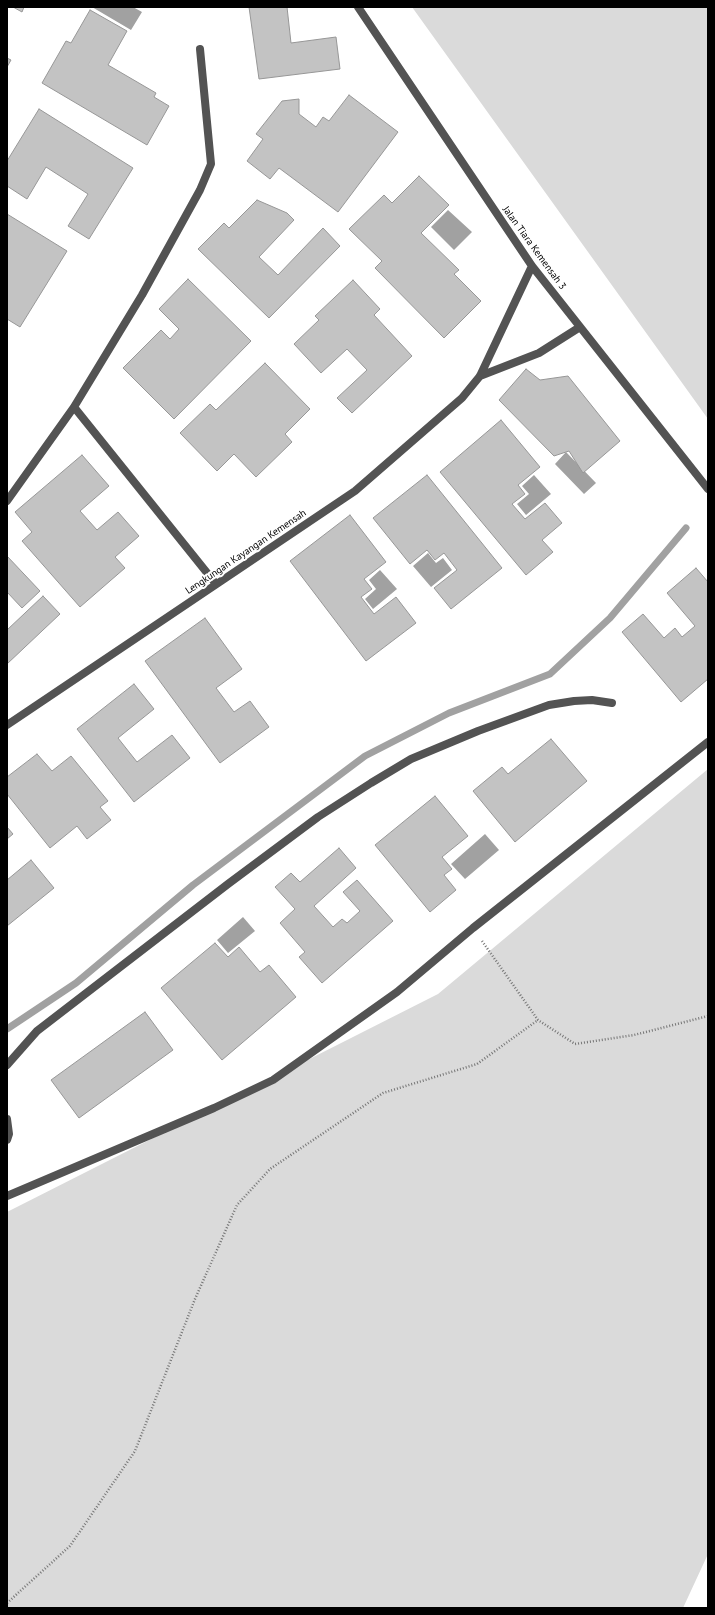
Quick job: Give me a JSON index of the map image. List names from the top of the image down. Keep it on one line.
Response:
{"streets":{"street":["Jalan Tiara Kemensah 3","Lengkungan Kayangan Kemensah"]},"crossings":[["Jalan Tiara Kemensah 3","Lengkungan Kayangan Kemensah"]]}
